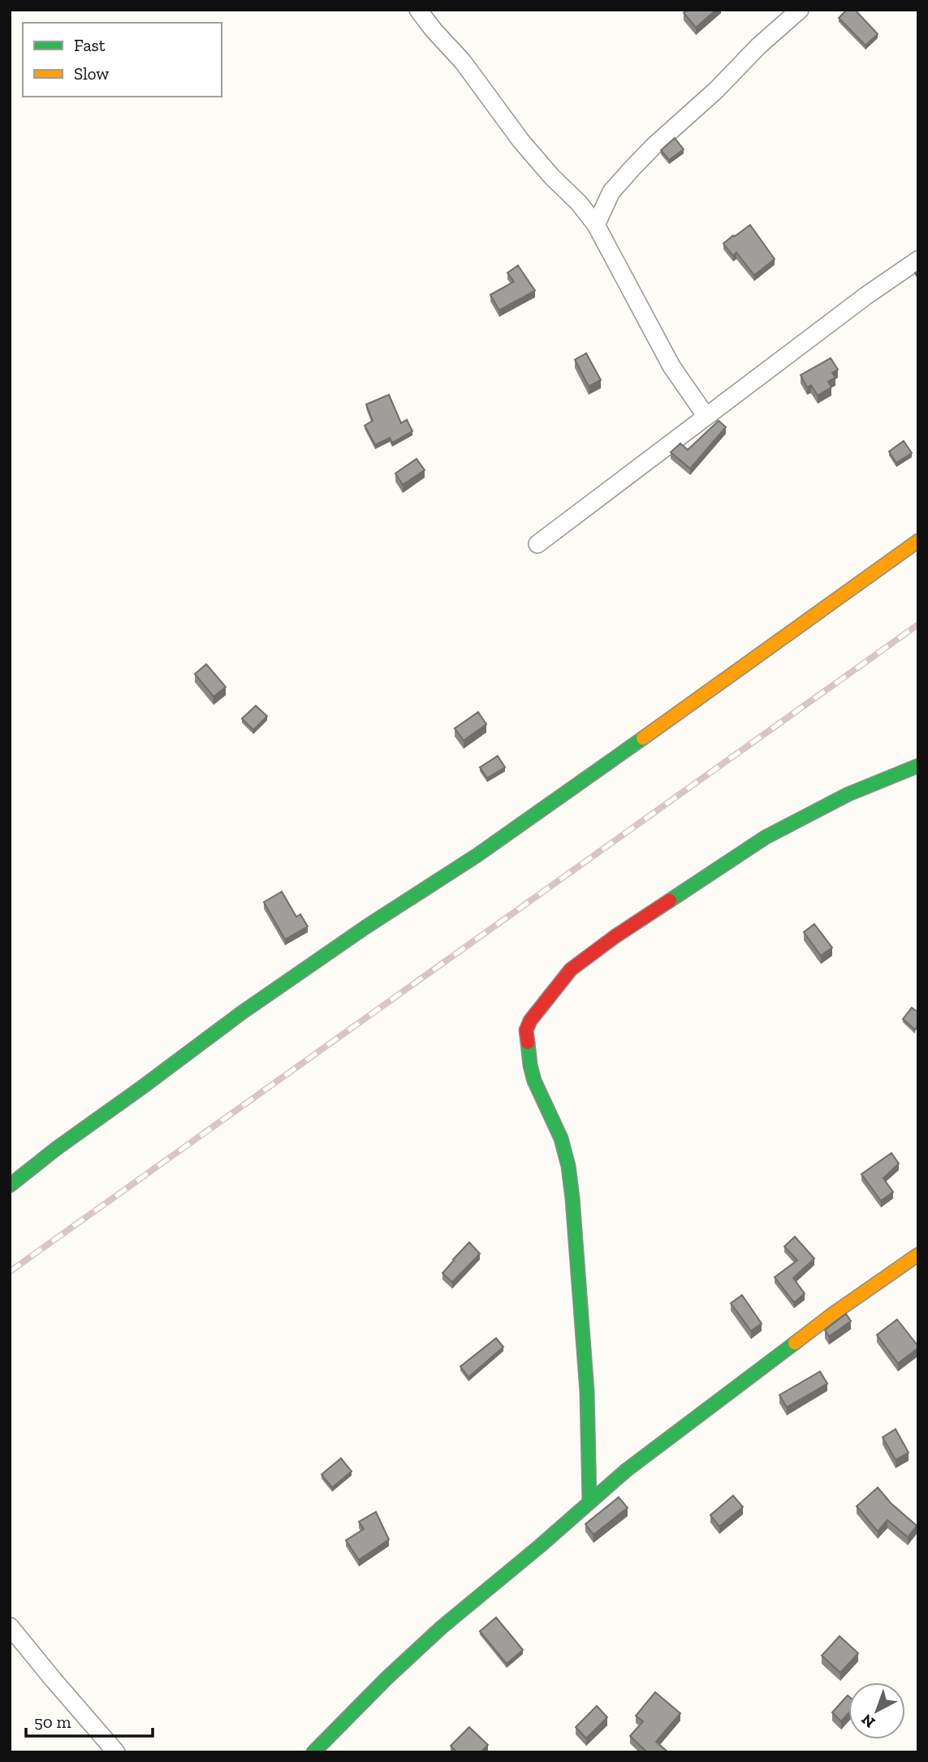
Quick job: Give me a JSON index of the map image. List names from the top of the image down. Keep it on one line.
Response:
{"legend":["Fast","Slow"],"scale_bar":"50 m","north":"bottom left"}
